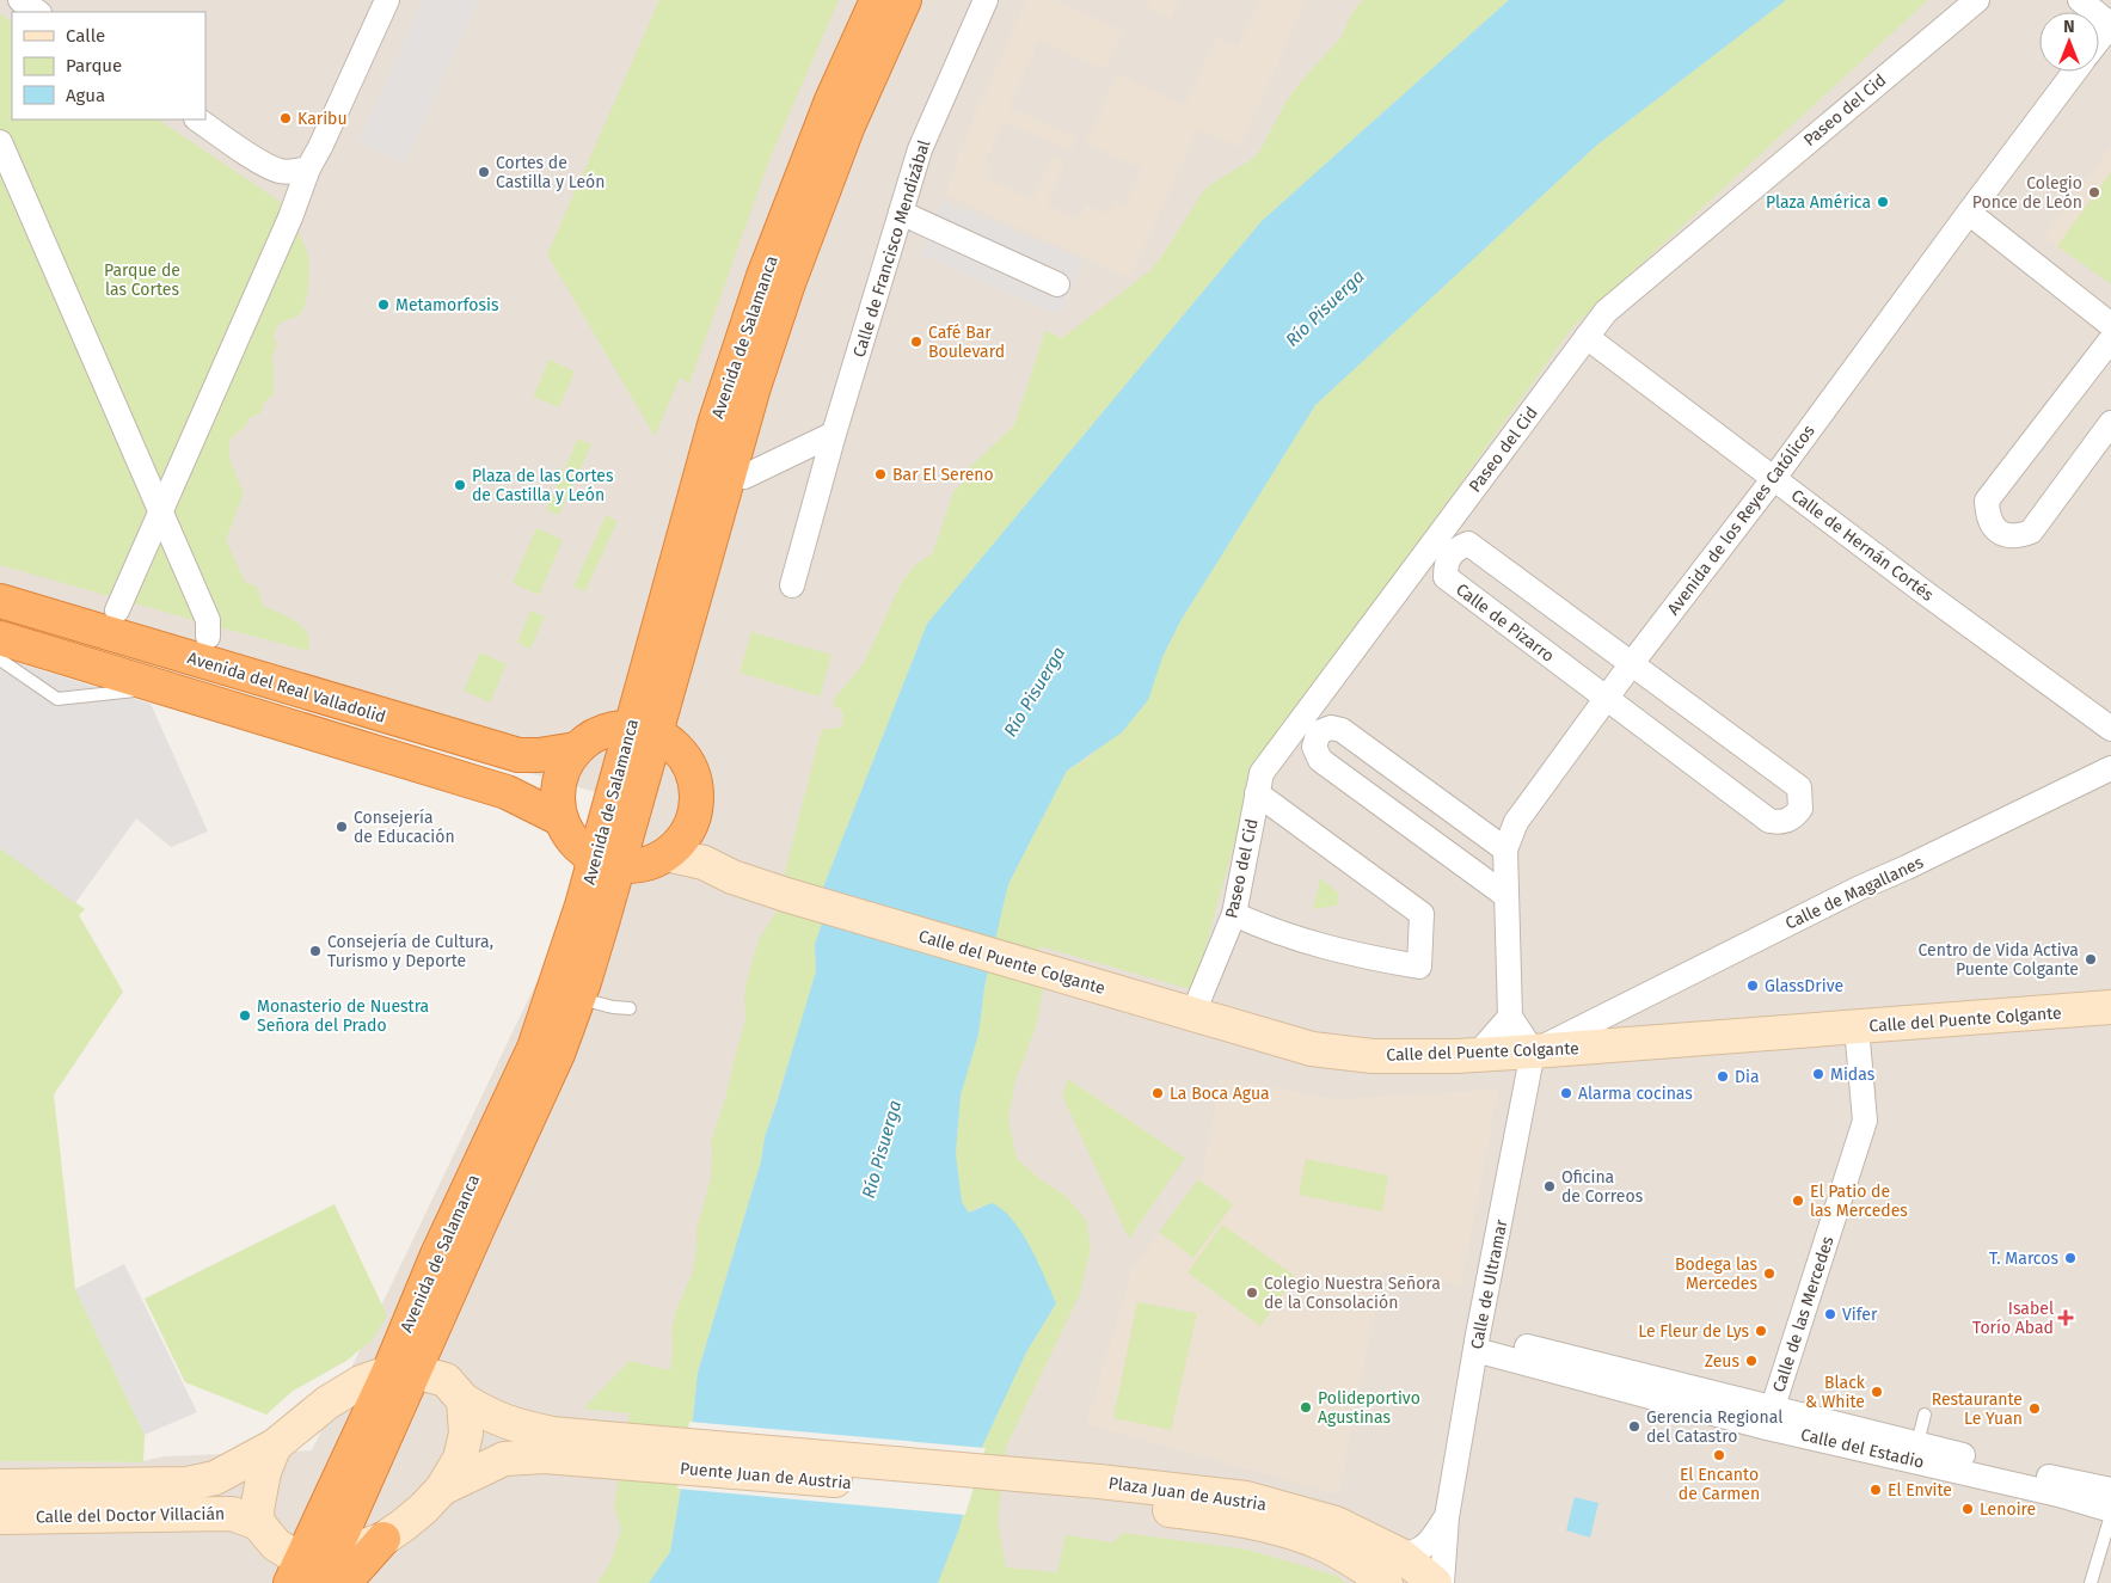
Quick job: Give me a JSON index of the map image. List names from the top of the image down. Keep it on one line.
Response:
{"streets":{"highway":["Avenida de Salamanca","Avenida del Real Valladolid"],"street":["Paseo del Cid","Calle de Francisco Mendizábal","Avenida de los Reyes Católicos","Calle de Hernán Cortés","Calle de Pizarro","Calle de Magallanes","Calle del Puente Colgante","Calle de Ultramar","Calle de las Mercedes","Calle del Estadio","Puente Juan de Austria","Plaza Juan de Austria","Calle del Doctor Villacián"]},"crossings":[["Paseo del Cid","Calle de Hernán Cortés"],["Paseo del Cid","Calle del Puente Colgante"],["Avenida de Salamanca","Avenida del Real Valladolid"],["Avenida de Salamanca","Puente Juan de Austria"],["Avenida de Salamanca","Calle del Doctor Villacián"],["Avenida de los Reyes Católicos","Calle de Hernán Cortés"],["Avenida de los Reyes Católicos","Calle de Pizarro"],["Calle de Magallanes","Calle del Puente Colgante"],["Calle del Puente Colgante","Calle de Ultramar"],["Calle del Puente Colgante","Calle de las Mercedes"],["Calle de Ultramar","Calle del Estadio"],["Calle de Ultramar","Plaza Juan de Austria"],["Calle de las Mercedes","Calle del Estadio"],["Puente Juan de Austria","Plaza Juan de Austria"],["Puente Juan de Austria","Calle del Doctor Villacián"]],"water":["Río Pisuerga"],"parks":["Parque de las Cortes"],"places":{"other":["Karibu","Cortes de Castilla y León","Colegio Ponce de León","Plaza América","Metamorfosis","Café Bar Boulevard","Bar El Sereno","Plaza de las Cortes de Castilla y León","Consejería de Educación","Consejería de Cultura, Turismo y Deporte","Centro de Vida Activa Puente Colgante","GlassDrive","Monasterio de Nuestra Señora del Prado","Midas","Dia","La Boca Agua","Alarma cocinas","Oficina de Correos","El Patio de las Mercedes","T. Marcos","Bodega las Mercedes","Colegio Nuestra Señora de la Consolación","Vifer","Le Fleur de Lys","Zeus","Black & White","Polideportivo Agustinas","Restaurante Le Yuan","Gerencia Regional del Catastro","El Encanto de Carmen","El Envite","Lenoire"],"health":["Isabel Torío Abad"]},"legend":["Calle","Parque","Agua"],"north":"top"}
